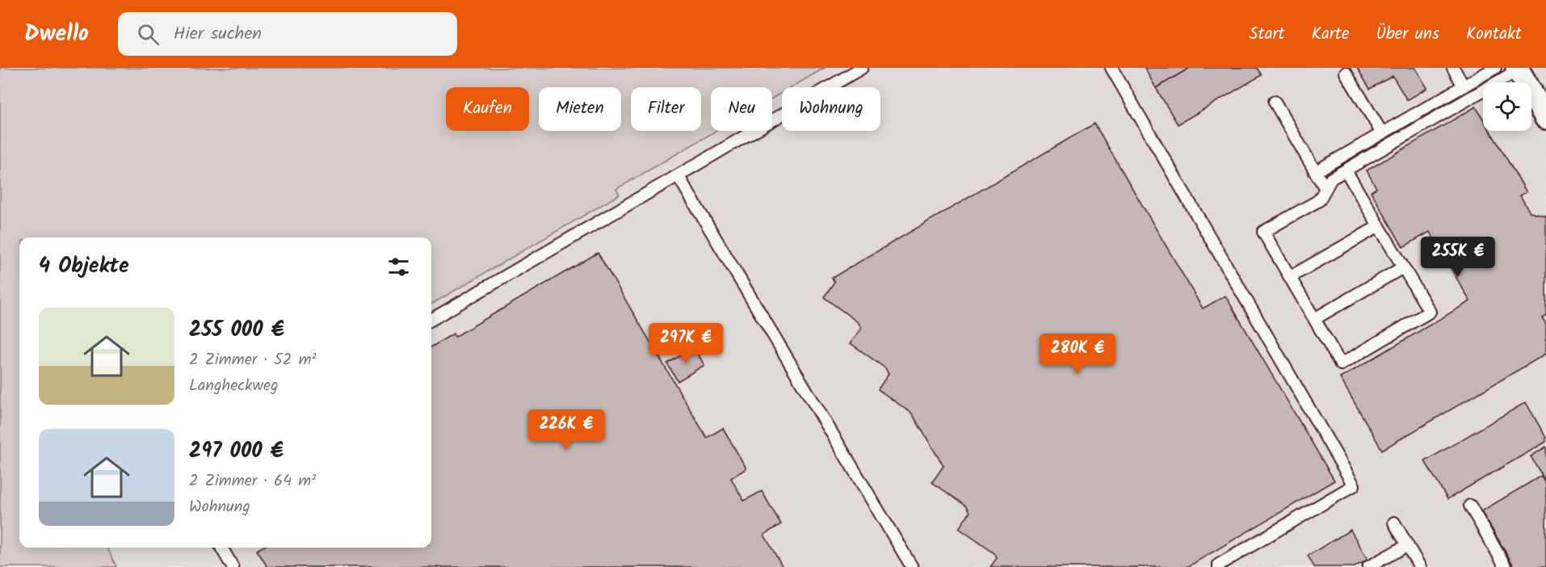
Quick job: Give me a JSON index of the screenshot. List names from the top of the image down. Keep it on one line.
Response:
{"page":{"header":"Dwello","search":"Hier suchen","nav":["Start","Karte","Über uns","Kontakt"],"chip":["Kaufen","Mieten","Filter","Neu","Wohnung"],"price":["255K €","297K €","280K €","226K €"],"heading":"4 Objekte","list":[{"name":"255 000 €","note":"2 Zimmer · 52 m² · Langheckweg"},{"name":"297 000 €","note":"2 Zimmer · 64 m² · Wohnung"}]}}
